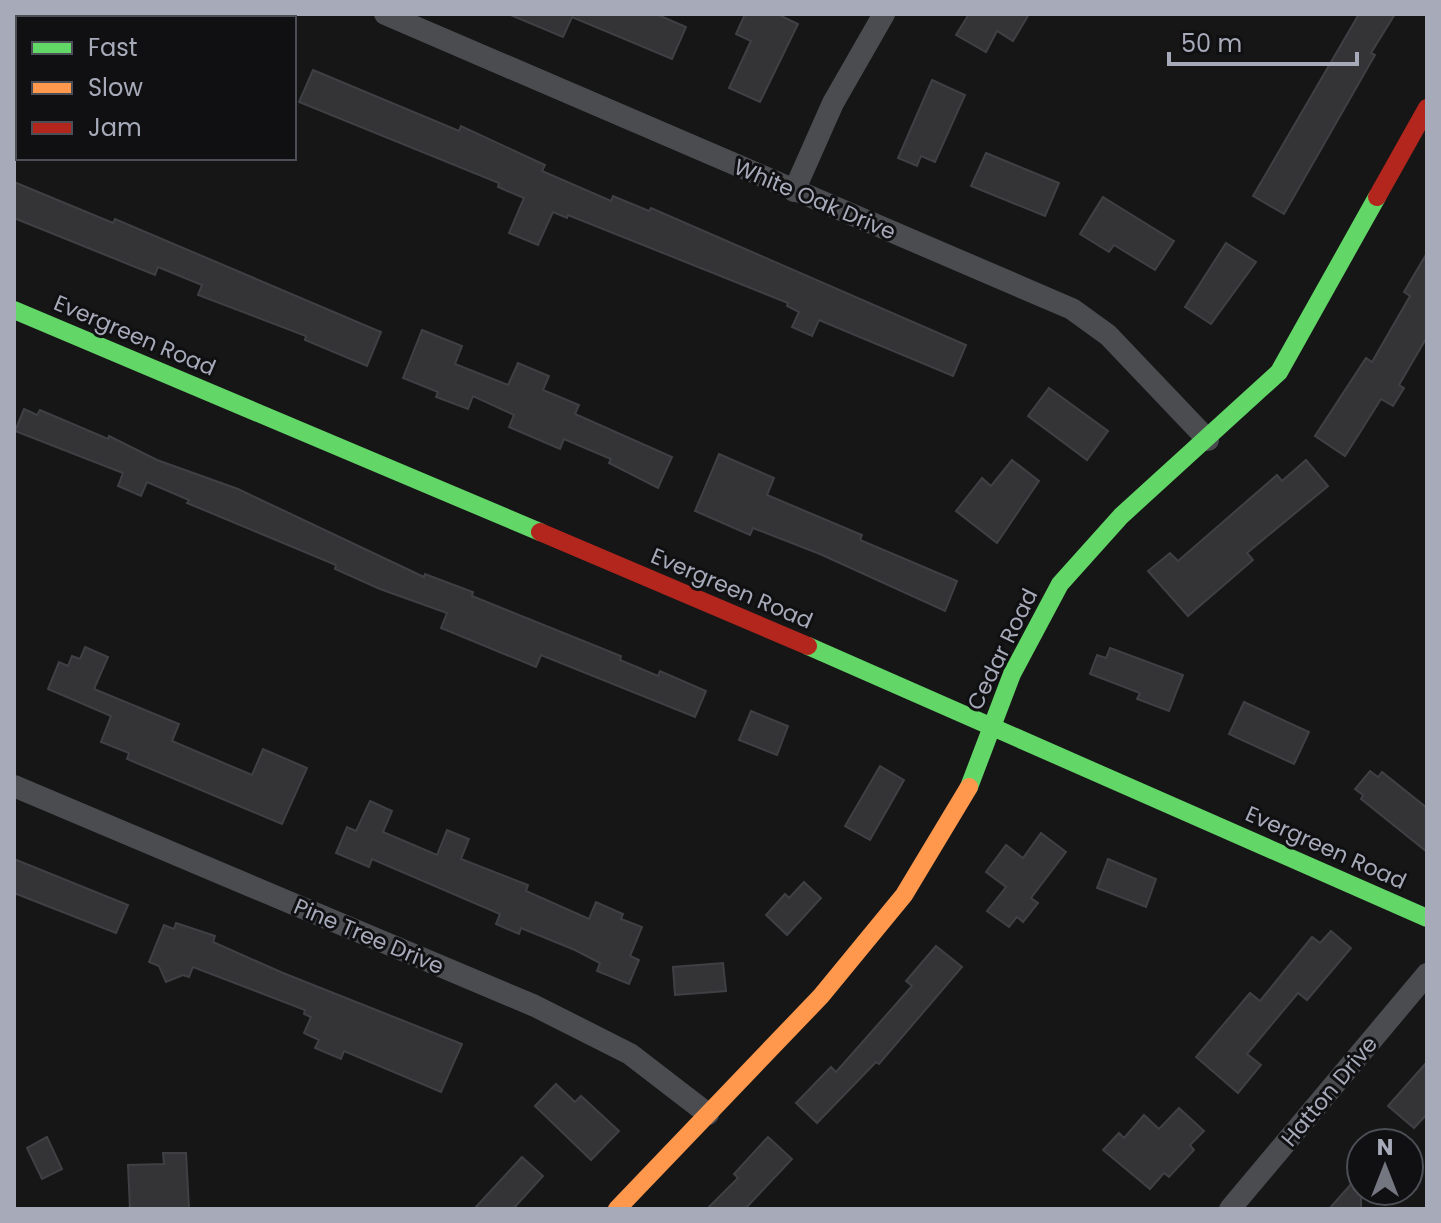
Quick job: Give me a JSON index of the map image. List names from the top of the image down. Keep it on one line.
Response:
{"streets":{"street":["White Oak Drive","Evergreen Road","Cedar Road","Pine Tree Drive","Hatton Drive"]},"crossings":[["White Oak Drive","Cedar Road"],["Evergreen Road","Cedar Road"],["Cedar Road","Pine Tree Drive"]],"legend":["Fast","Slow","Jam"],"scale_bar":"50 m","north":"top"}
